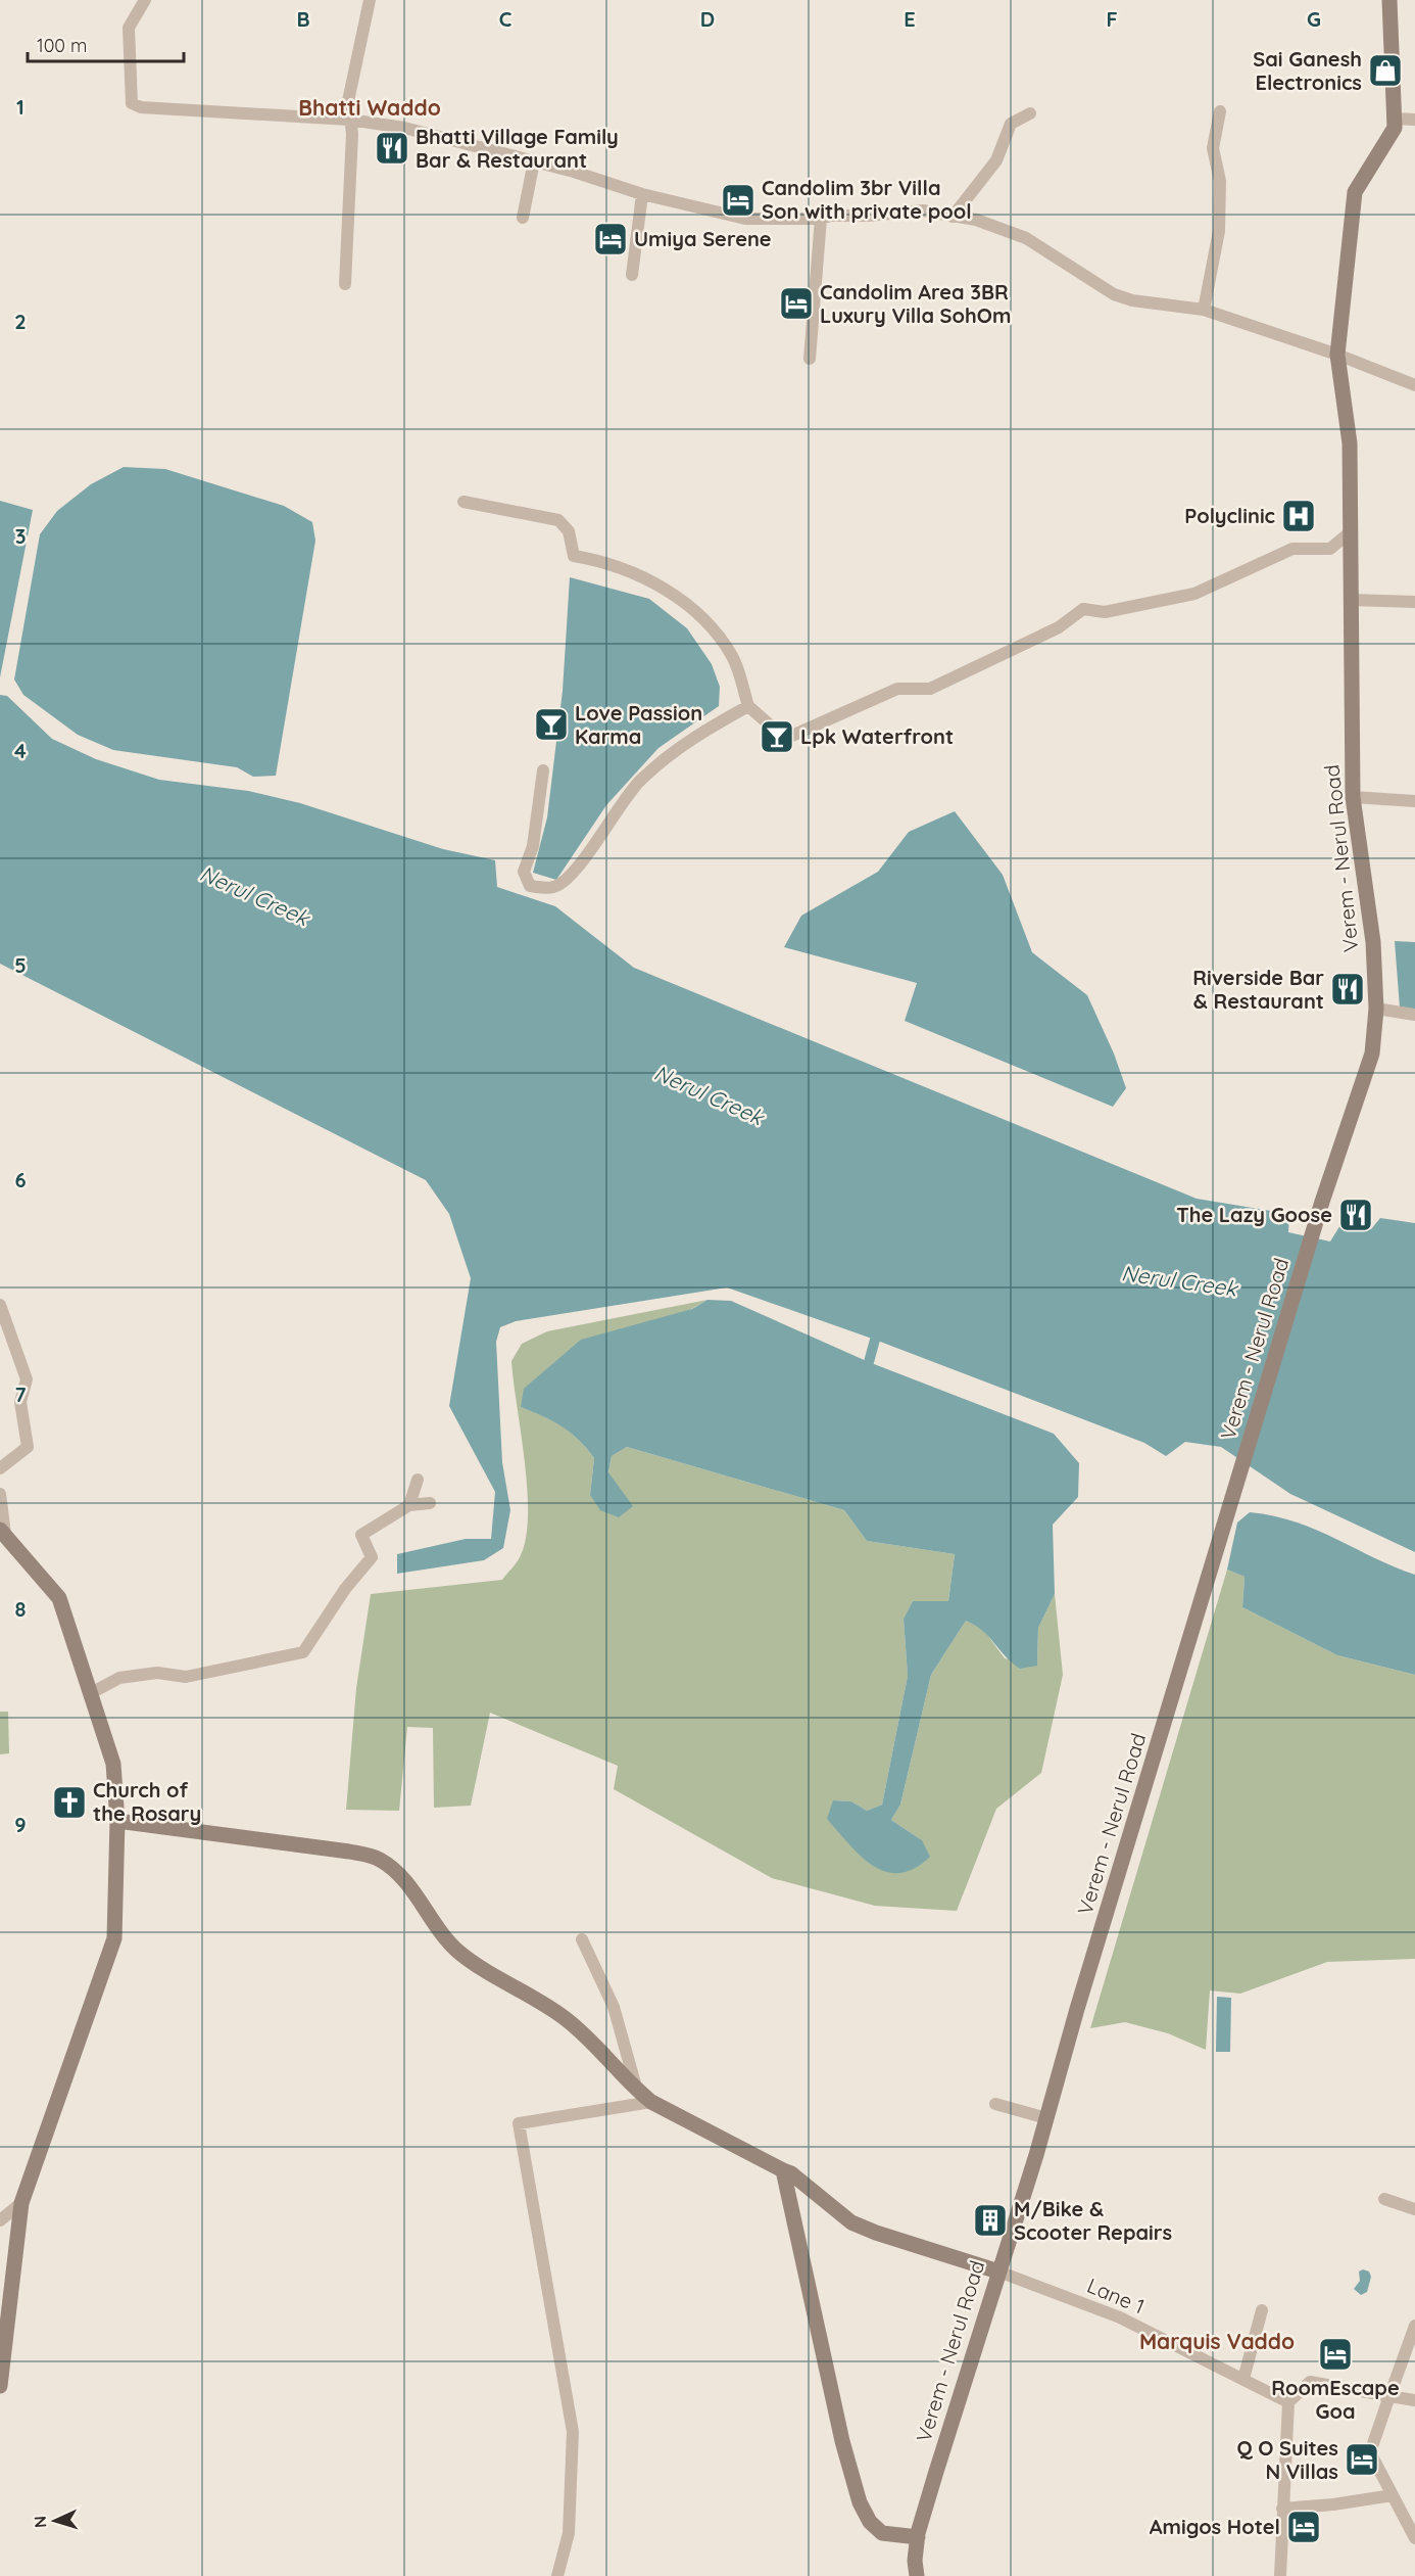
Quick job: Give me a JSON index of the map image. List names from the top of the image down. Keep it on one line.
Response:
{"streets":{"main road":["Verem - Nerul Road"],"street":["Lane 1"]},"crossings":[["Verem - Nerul Road","Lane 1"]],"districts":["Bhatti Waddo","Marquis Vaddo"],"water":["Nerul Creek"],"places":{"shop":["Sai Ganesh Electronics"],"restaurant":["Bhatti Village Family Bar & Restaurant","Riverside Bar & Restaurant","The Lazy Goose"],"hotel":["Candolim 3br Villa Son with private pool","Umiya Serene","Candolim Area 3BR Luxury Villa SohOm","RoomEscape Goa","Q O Suites N Villas","Amigos Hotel"],"hospital":["Polyclinic"],"bar":["Love Passion Karma","Lpk Waterfront"],"church":["Church of the Rosary"],"building":["M/Bike & Scooter Repairs"]},"scale_bar":"100 m","north":"left","grid":{"columns":["B","C","D","E","F","G"],"rows":["1","2","3","4","5","6","7","8","9"]}}
